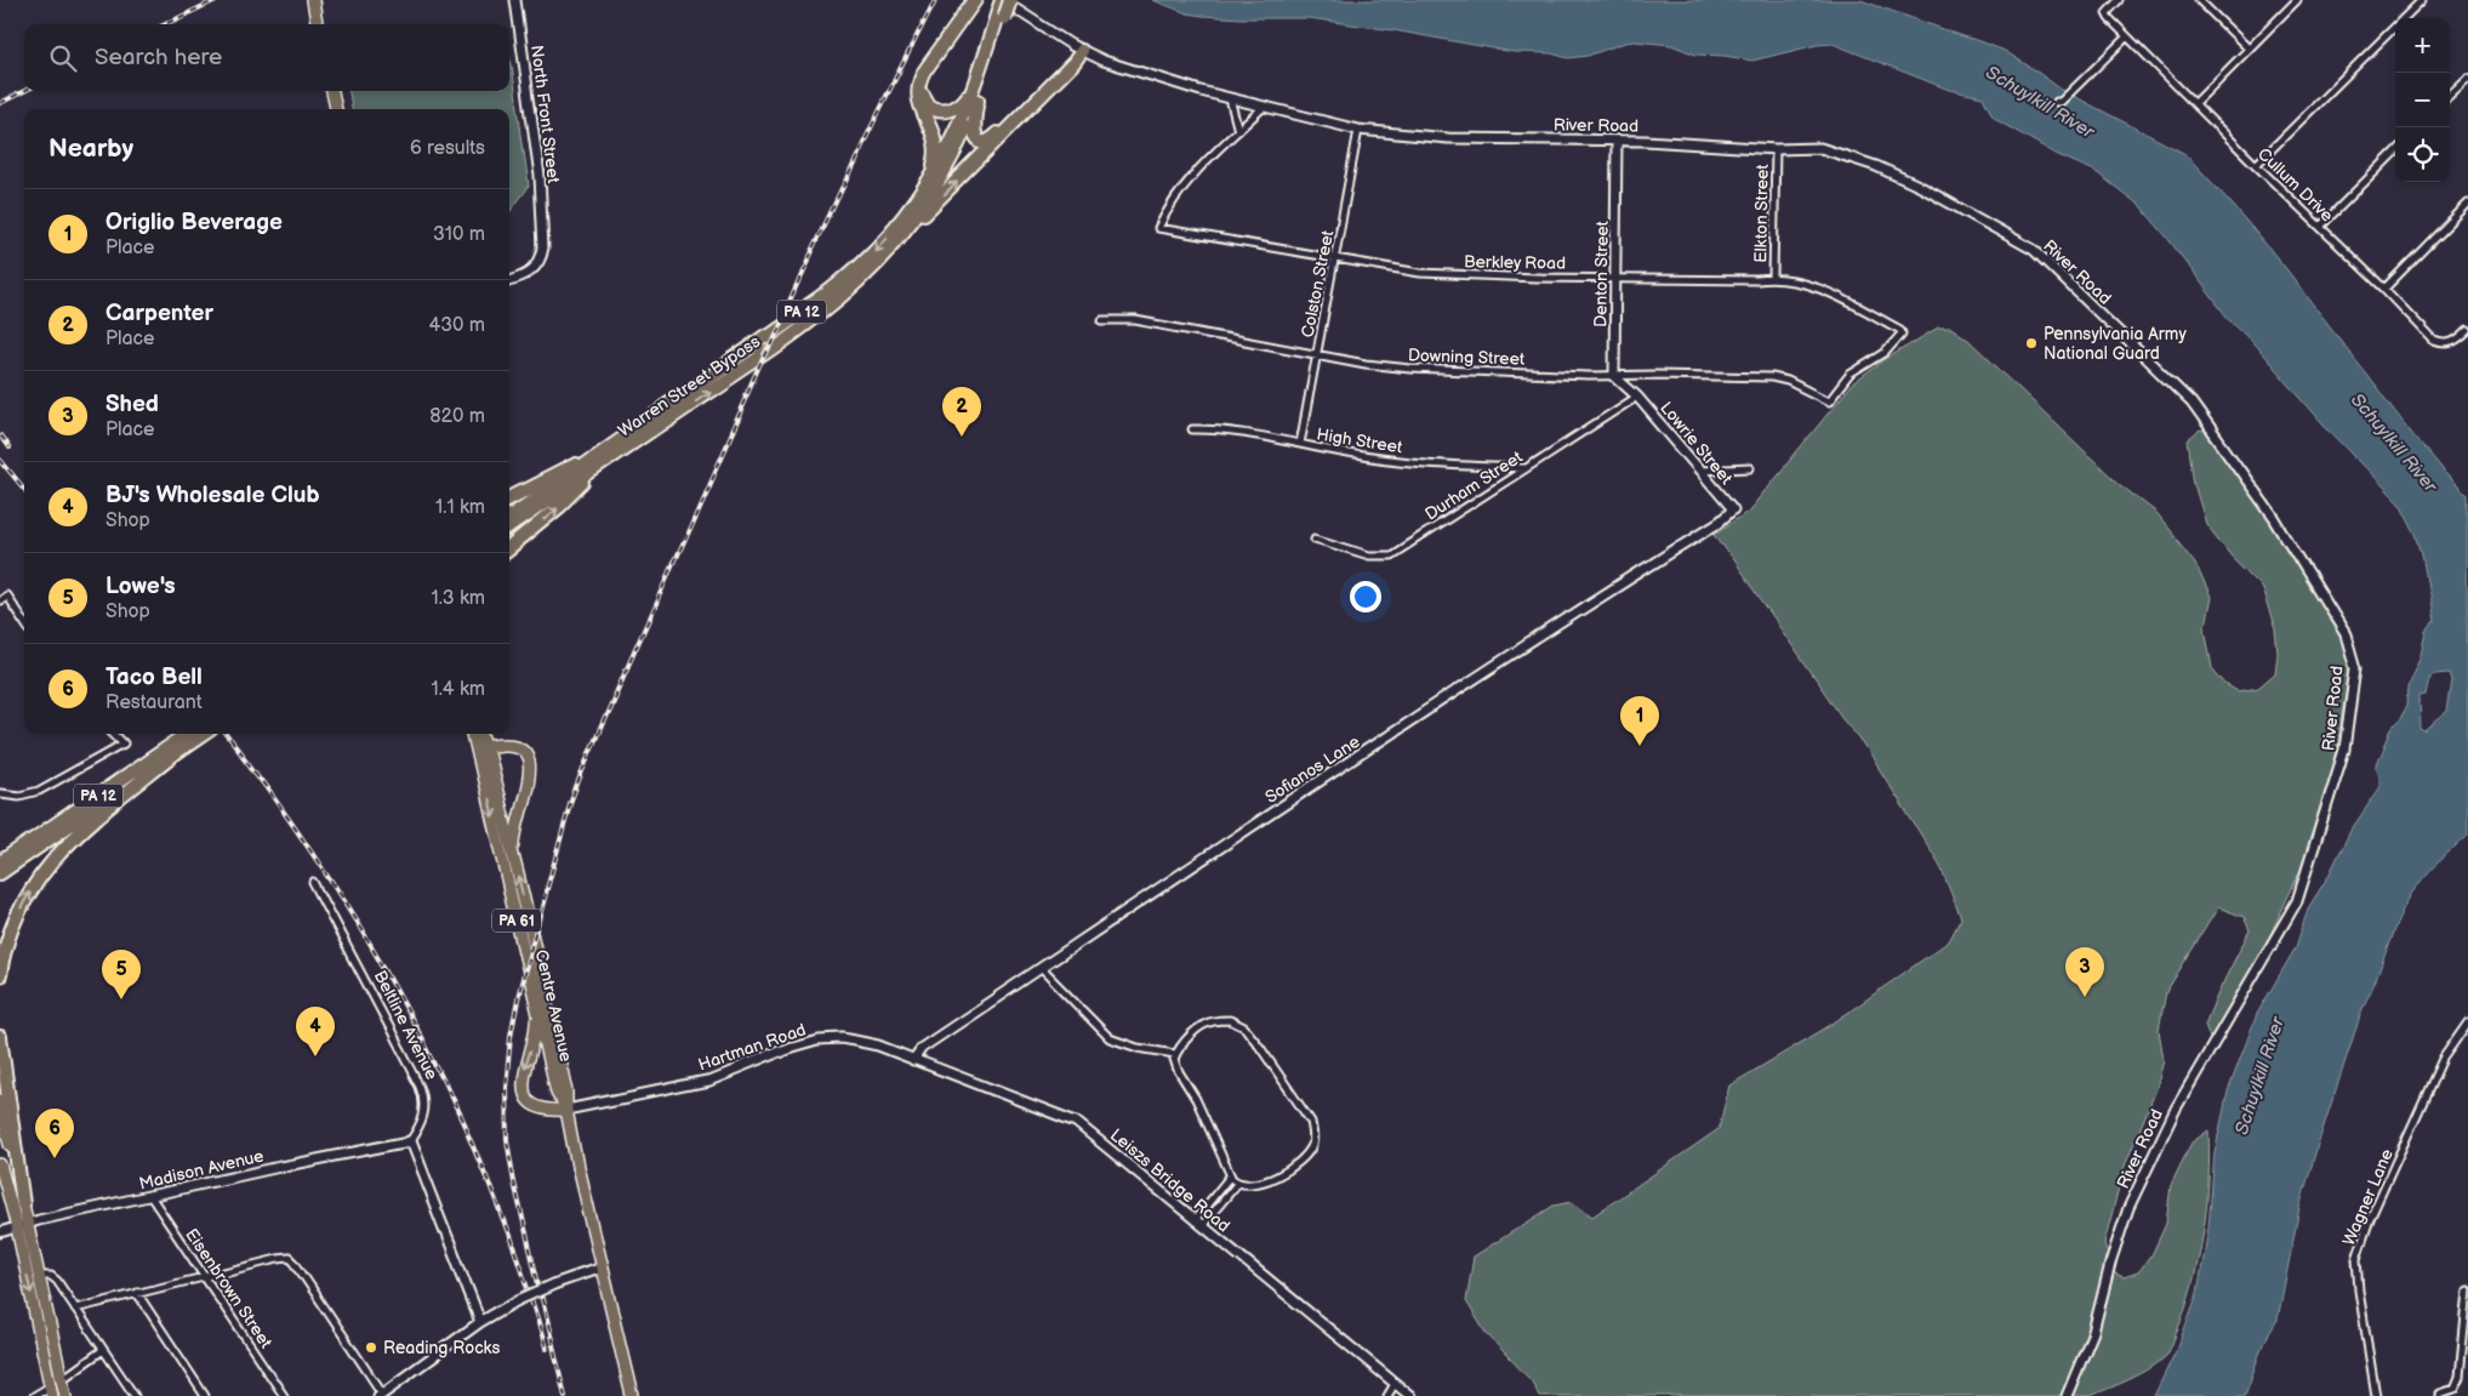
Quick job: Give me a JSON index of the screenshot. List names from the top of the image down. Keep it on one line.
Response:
{"streets":{"highway":["PA 12","Warren Street Bypass"],"main road":["PA 61","Centre Avenue"],"street":["North Front Street","River Road","Cullum Drive","Elkton Street","Berkley Road","Denton Street","Colston Street","Downing Street","High Street","Lowrie Street","Durham Street","Sofianos Lane","Beltline Avenue","Hartman Road","Madison Avenue","Leiszs Bridge Road","Wagner Lane","Eisenbrown Street"]},"crossings":[["River Road","Elkton Street"],["River Road","Denton Street"],["River Road","Colston Street"],["River Road","Warren Street Bypass"],["Elkton Street","Berkley Road"],["Berkley Road","Denton Street"],["Berkley Road","Colston Street"],["Berkley Road","Downing Street"],["Denton Street","Downing Street"],["Colston Street","Downing Street"],["Colston Street","High Street"],["High Street","Durham Street"],["Lowrie Street","Durham Street"],["Lowrie Street","Sofianos Lane"],["Sofianos Lane","Leiszs Bridge Road"],["Centre Avenue","Hartman Road"],["Beltline Avenue","Madison Avenue"],["Hartman Road","Leiszs Bridge Road"],["Madison Avenue","Eisenbrown Street"]],"water":["Schuylkill River"],"places":["Pennsylvania Army National Guard","Reading Rocks"],"page":{"map_buttons":["+","−"],"search":"Search here","heading":["Nearby","6 results"],"list":[{"mark":"1","name":"Origlio Beverage","note":"Place","value":"310 m"},{"mark":"2","name":"Carpenter","note":"Place","value":"430 m"},{"mark":"3","name":"Shed","note":"Place","value":"820 m"},{"mark":"4","name":"BJ's Wholesale Club","note":"Shop","value":"1.1 km"},{"mark":"5","name":"Lowe's","note":"Shop","value":"1.3 km"},{"mark":"6","name":"Taco Bell","note":"Restaurant","value":"1.4 km"}],"pins":["2","1","3","5","4","6"]}}
